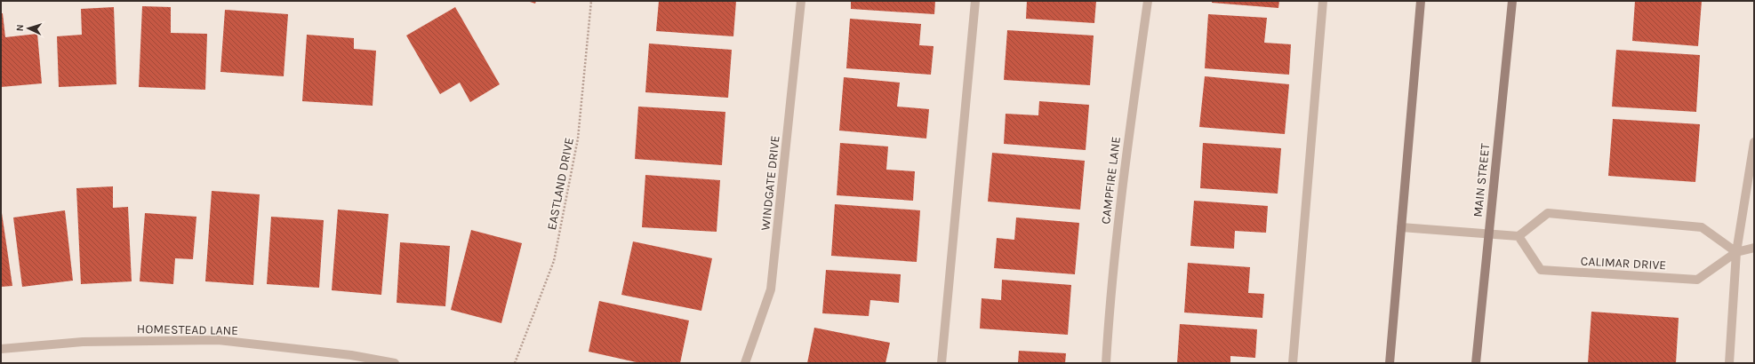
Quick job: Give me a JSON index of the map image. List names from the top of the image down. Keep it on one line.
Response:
{"streets":{"main road":["MAIN STREET"],"street":["CAMPFIRE LANE","WINDGATE DRIVE","CALIMAR DRIVE","HOMESTEAD LANE"],"path":["EASTLAND DRIVE"]},"north":"left"}
